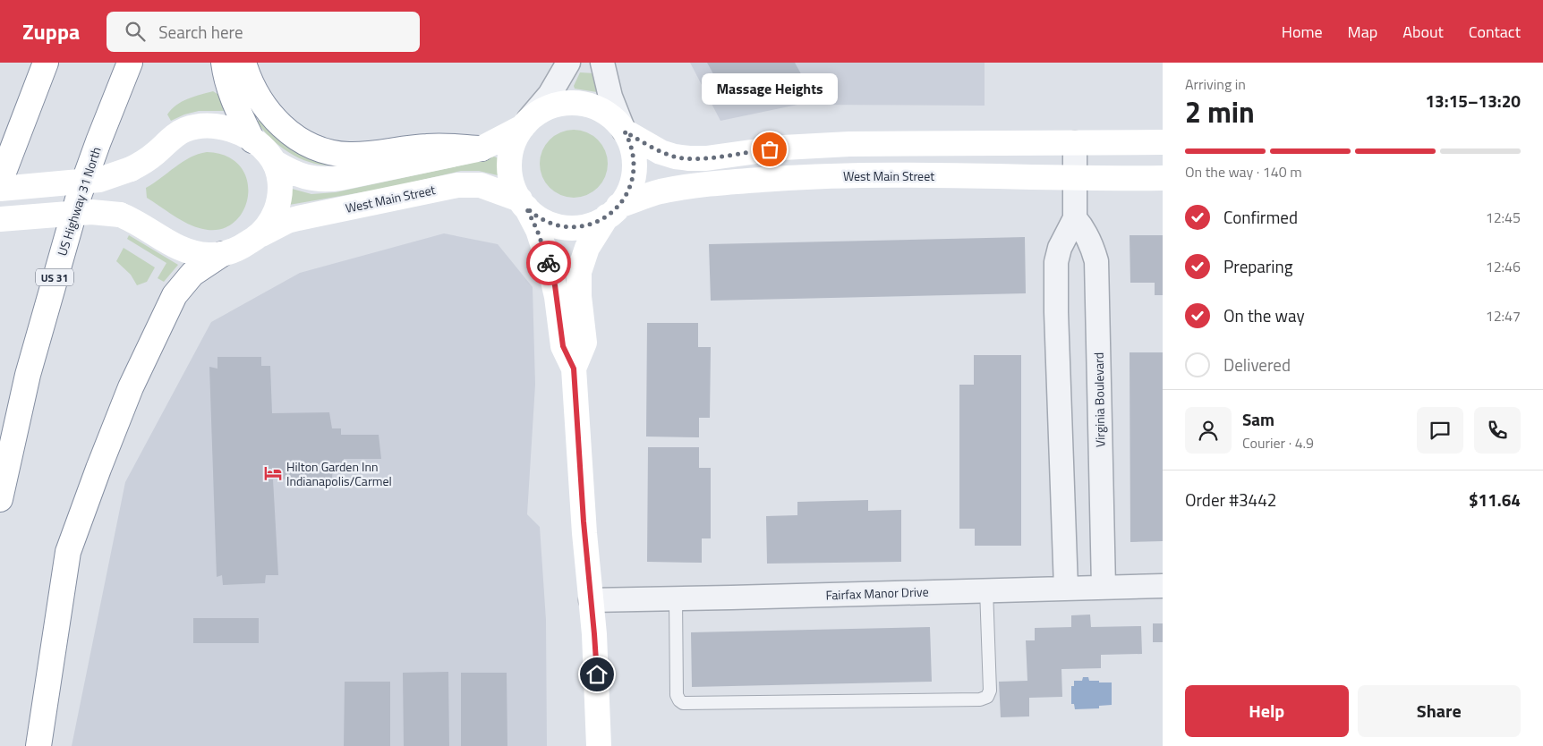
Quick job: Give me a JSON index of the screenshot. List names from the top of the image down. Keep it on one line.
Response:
{"streets":{"main road":["West Main Street","US Highway 31 North","US 31"],"street":["Virginia Boulevard","Fairfax Manor Drive"]},"crossings":[["Virginia Boulevard","Fairfax Manor Drive"]],"places":{"other":["Massage Heights"],"hotel":["Hilton Garden Inn Indianapolis/Carmel"]},"page":{"header":"Zuppa","search":"Search here","nav":["Home","Map","About","Contact"],"heading":["2 min","Arriving in","13:15–13:20"],"panel":["Sam","Courier · 4.9","Order #3442","$11.64"],"bubble":"Massage Heights","bar":"On the way · 140 m","list":[["Confirmed","12:45"],["Preparing","12:46"],["On the way","12:47"],"Delivered"],"buttons":["Help","Share"]}}
